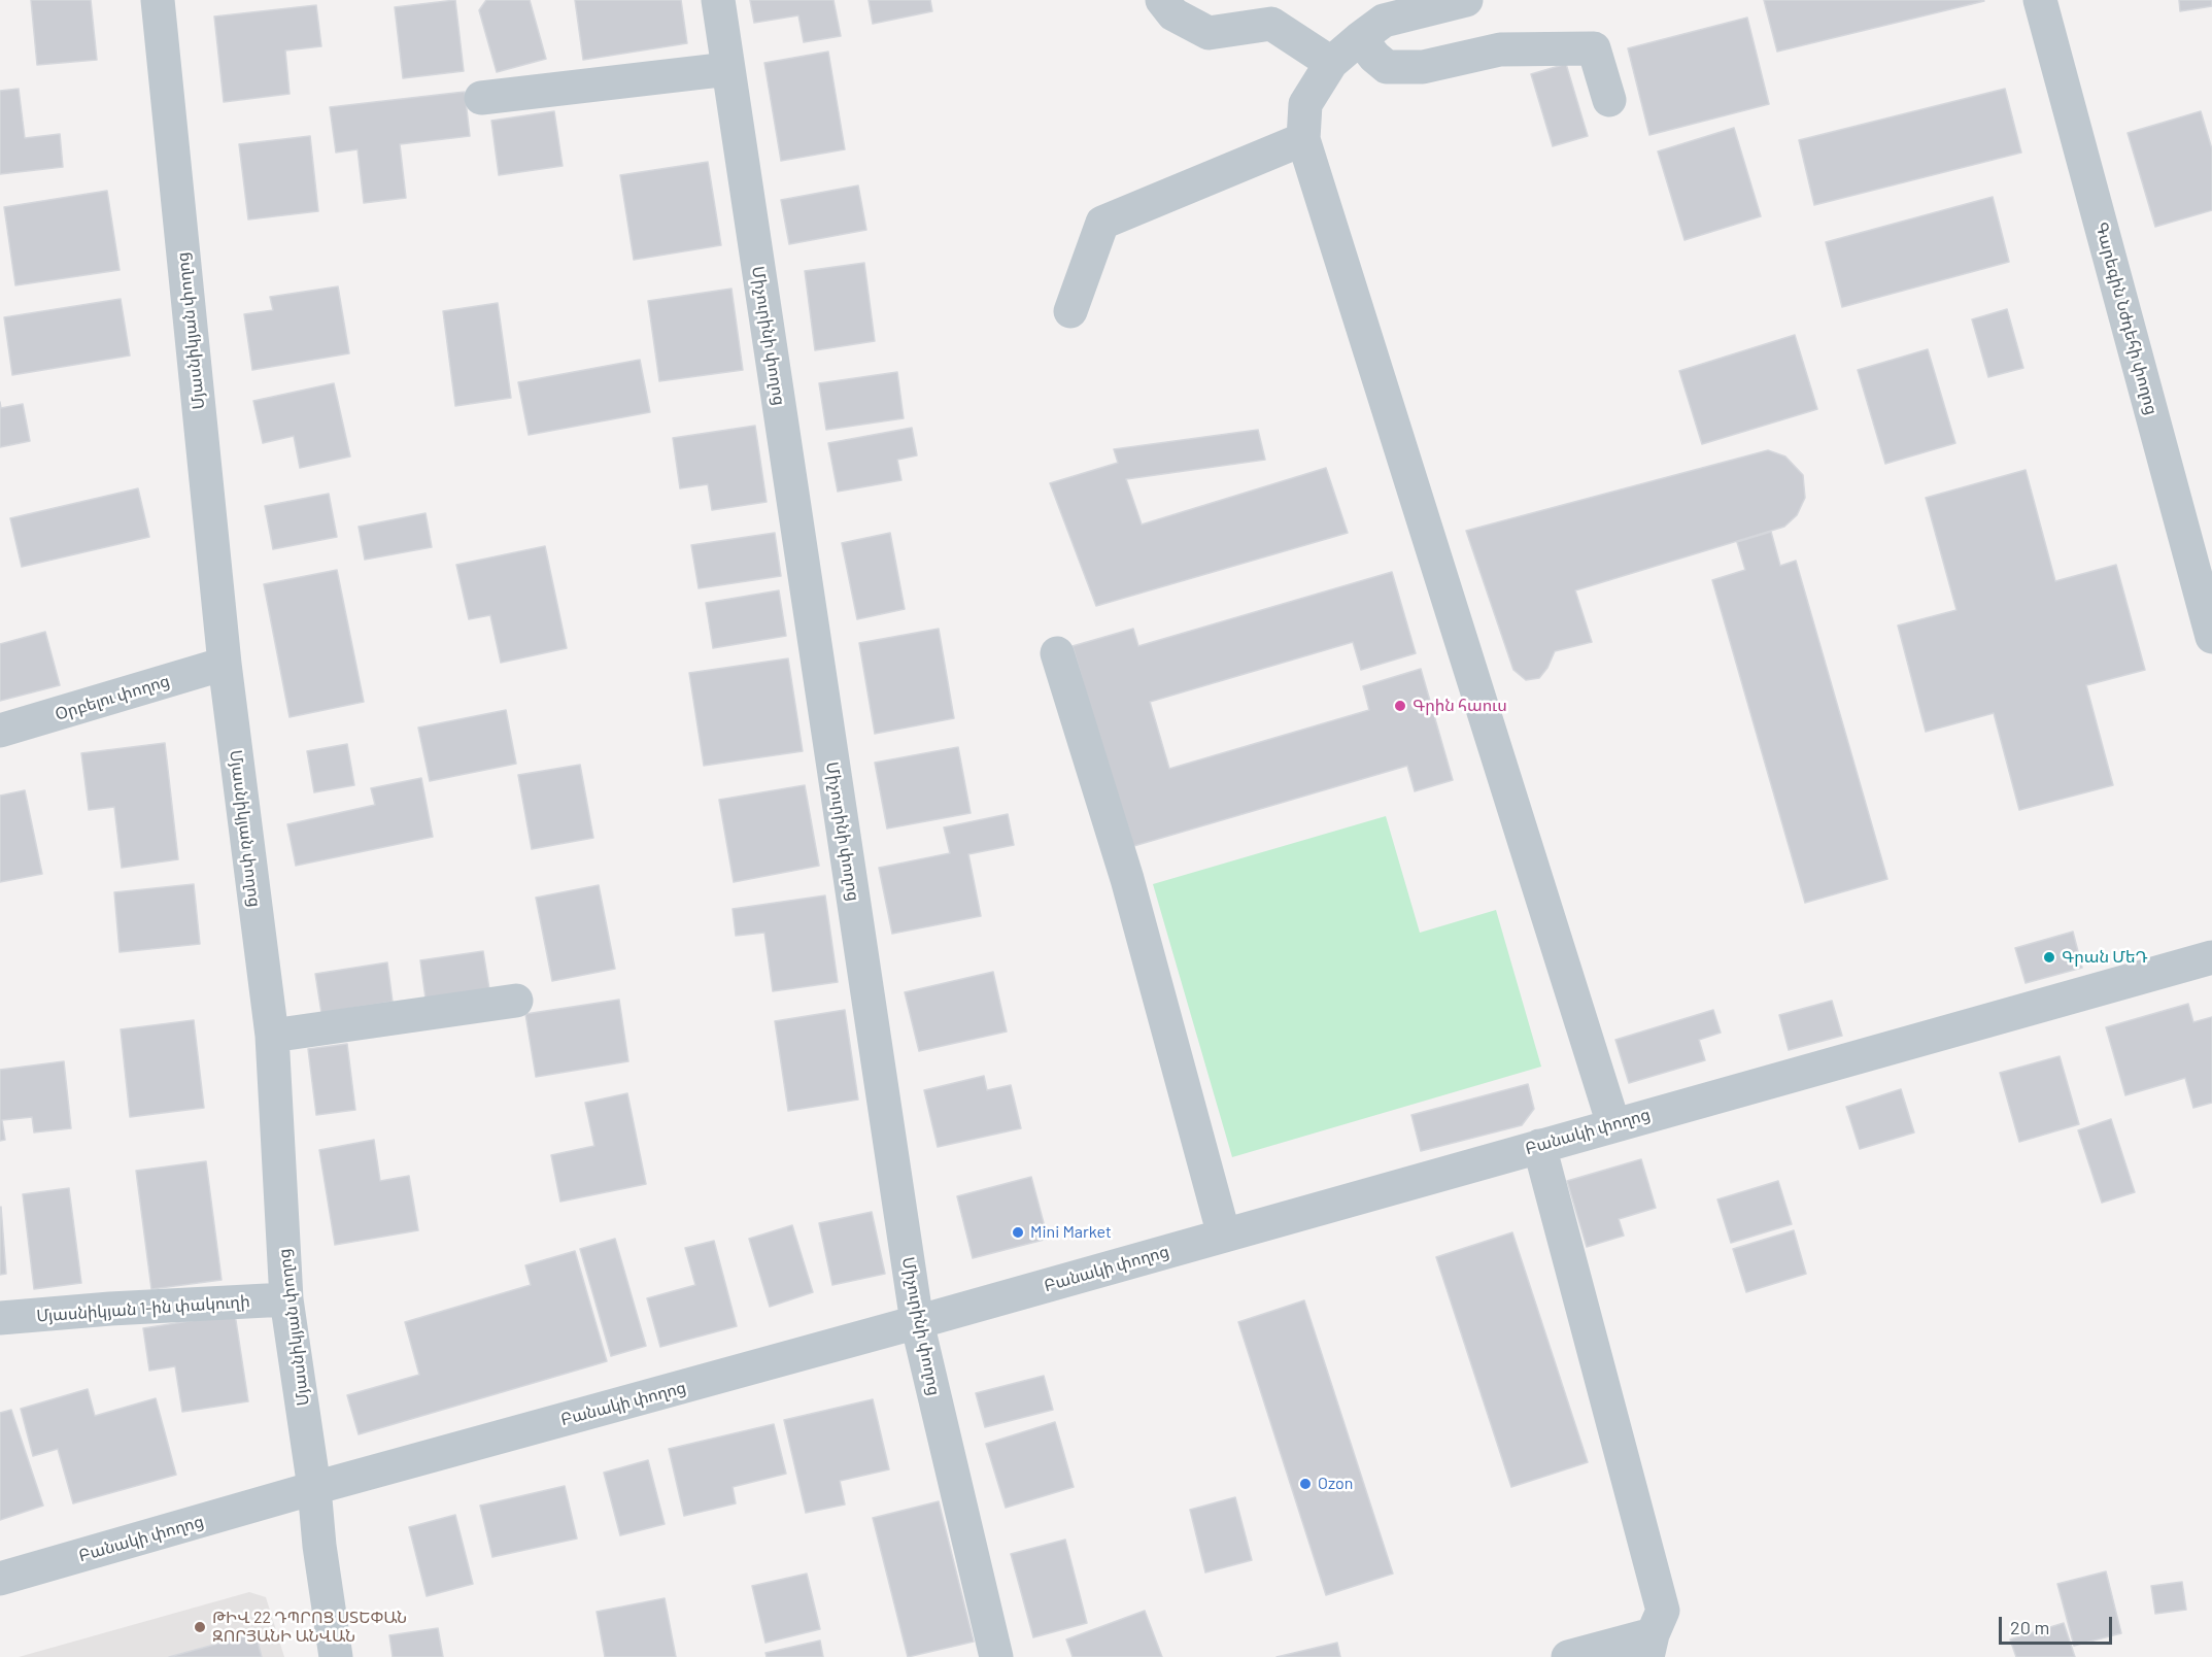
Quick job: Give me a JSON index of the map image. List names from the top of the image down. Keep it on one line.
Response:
{"streets":{"street":["Գարեգին Նժդեհի փողոց","Մյասնիկյան փողոց","Միչուրինի փողոց","Օրբելու փողոց","Բանակի փողոց","Մյասնիկյան 1-ին փակուղի"]},"crossings":[["Մյասնիկյան փողոց","Օրբելու փողոց"],["Մյասնիկյան փողոց","Բանակի փողոց"],["Մյասնիկյան փողոց","Մյասնիկյան 1-ին փակուղի"],["Միչուրինի փողոց","Բանակի փողոց"]],"places":["Գրին հաուս","Գրան ՄեԴ","Mini Market","Ozon","ԹԻՎ 22 ԴՊՐՈՑ ՍՏԵՓԱՆ ԶՈՐՅԱՆԻ ԱՆՎԱՆ"],"scale_bar":"20 m"}
